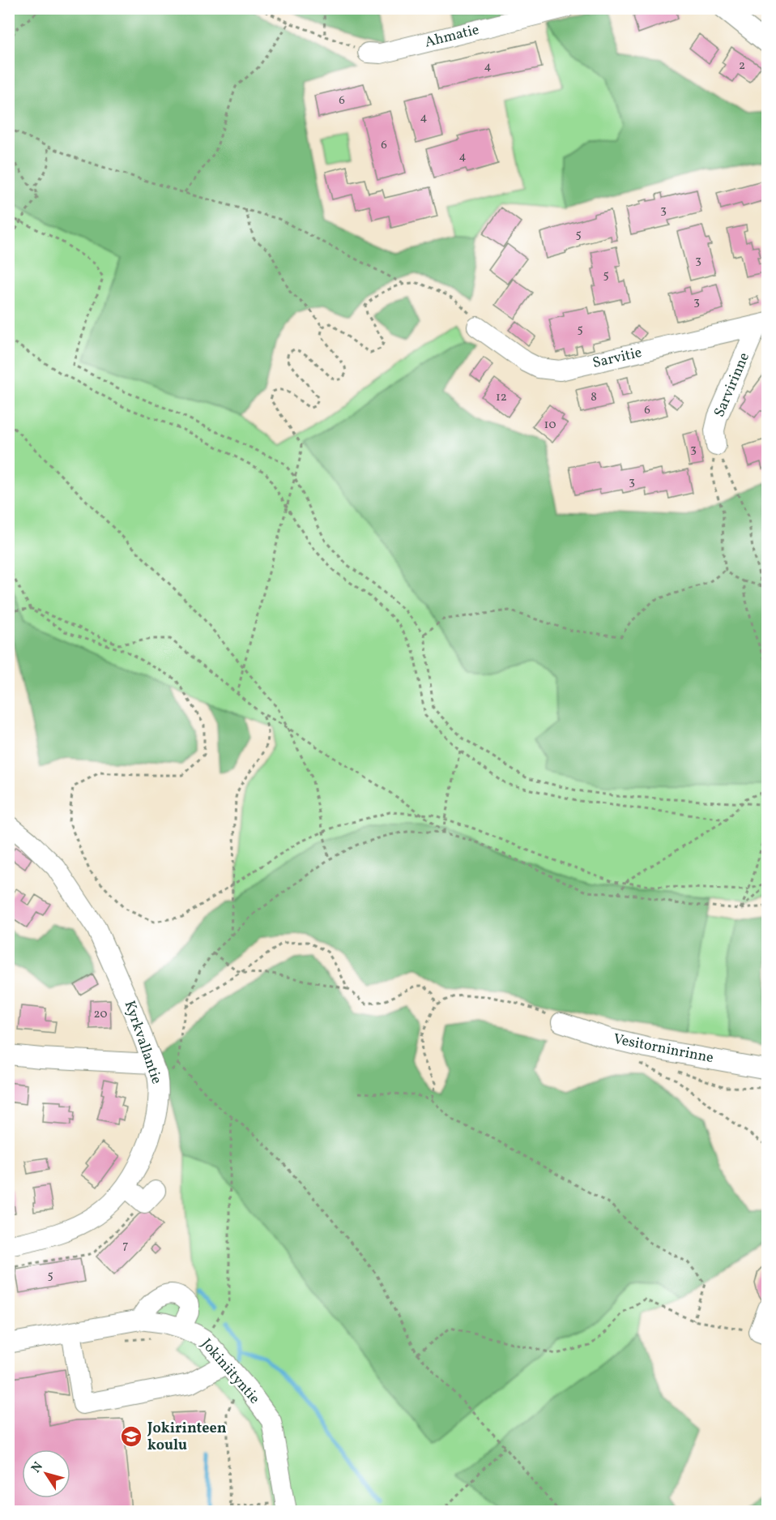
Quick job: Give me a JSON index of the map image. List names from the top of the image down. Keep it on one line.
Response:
{"streets":{"street":["Ahmatie","Sarvitie","Sarvirinne","Kyrkvallantie","Vesitorninrinne","Jokiniityntie"]},"crossings":[["Sarvitie","Sarvirinne"]],"places":{"school or university":["Jokirinteen koulu"]},"house_numbers":["2","4","6","4","6","4","3","5","3","5","3","5","12","8","6","10","3","3","20","7","5"],"north":"top left"}
